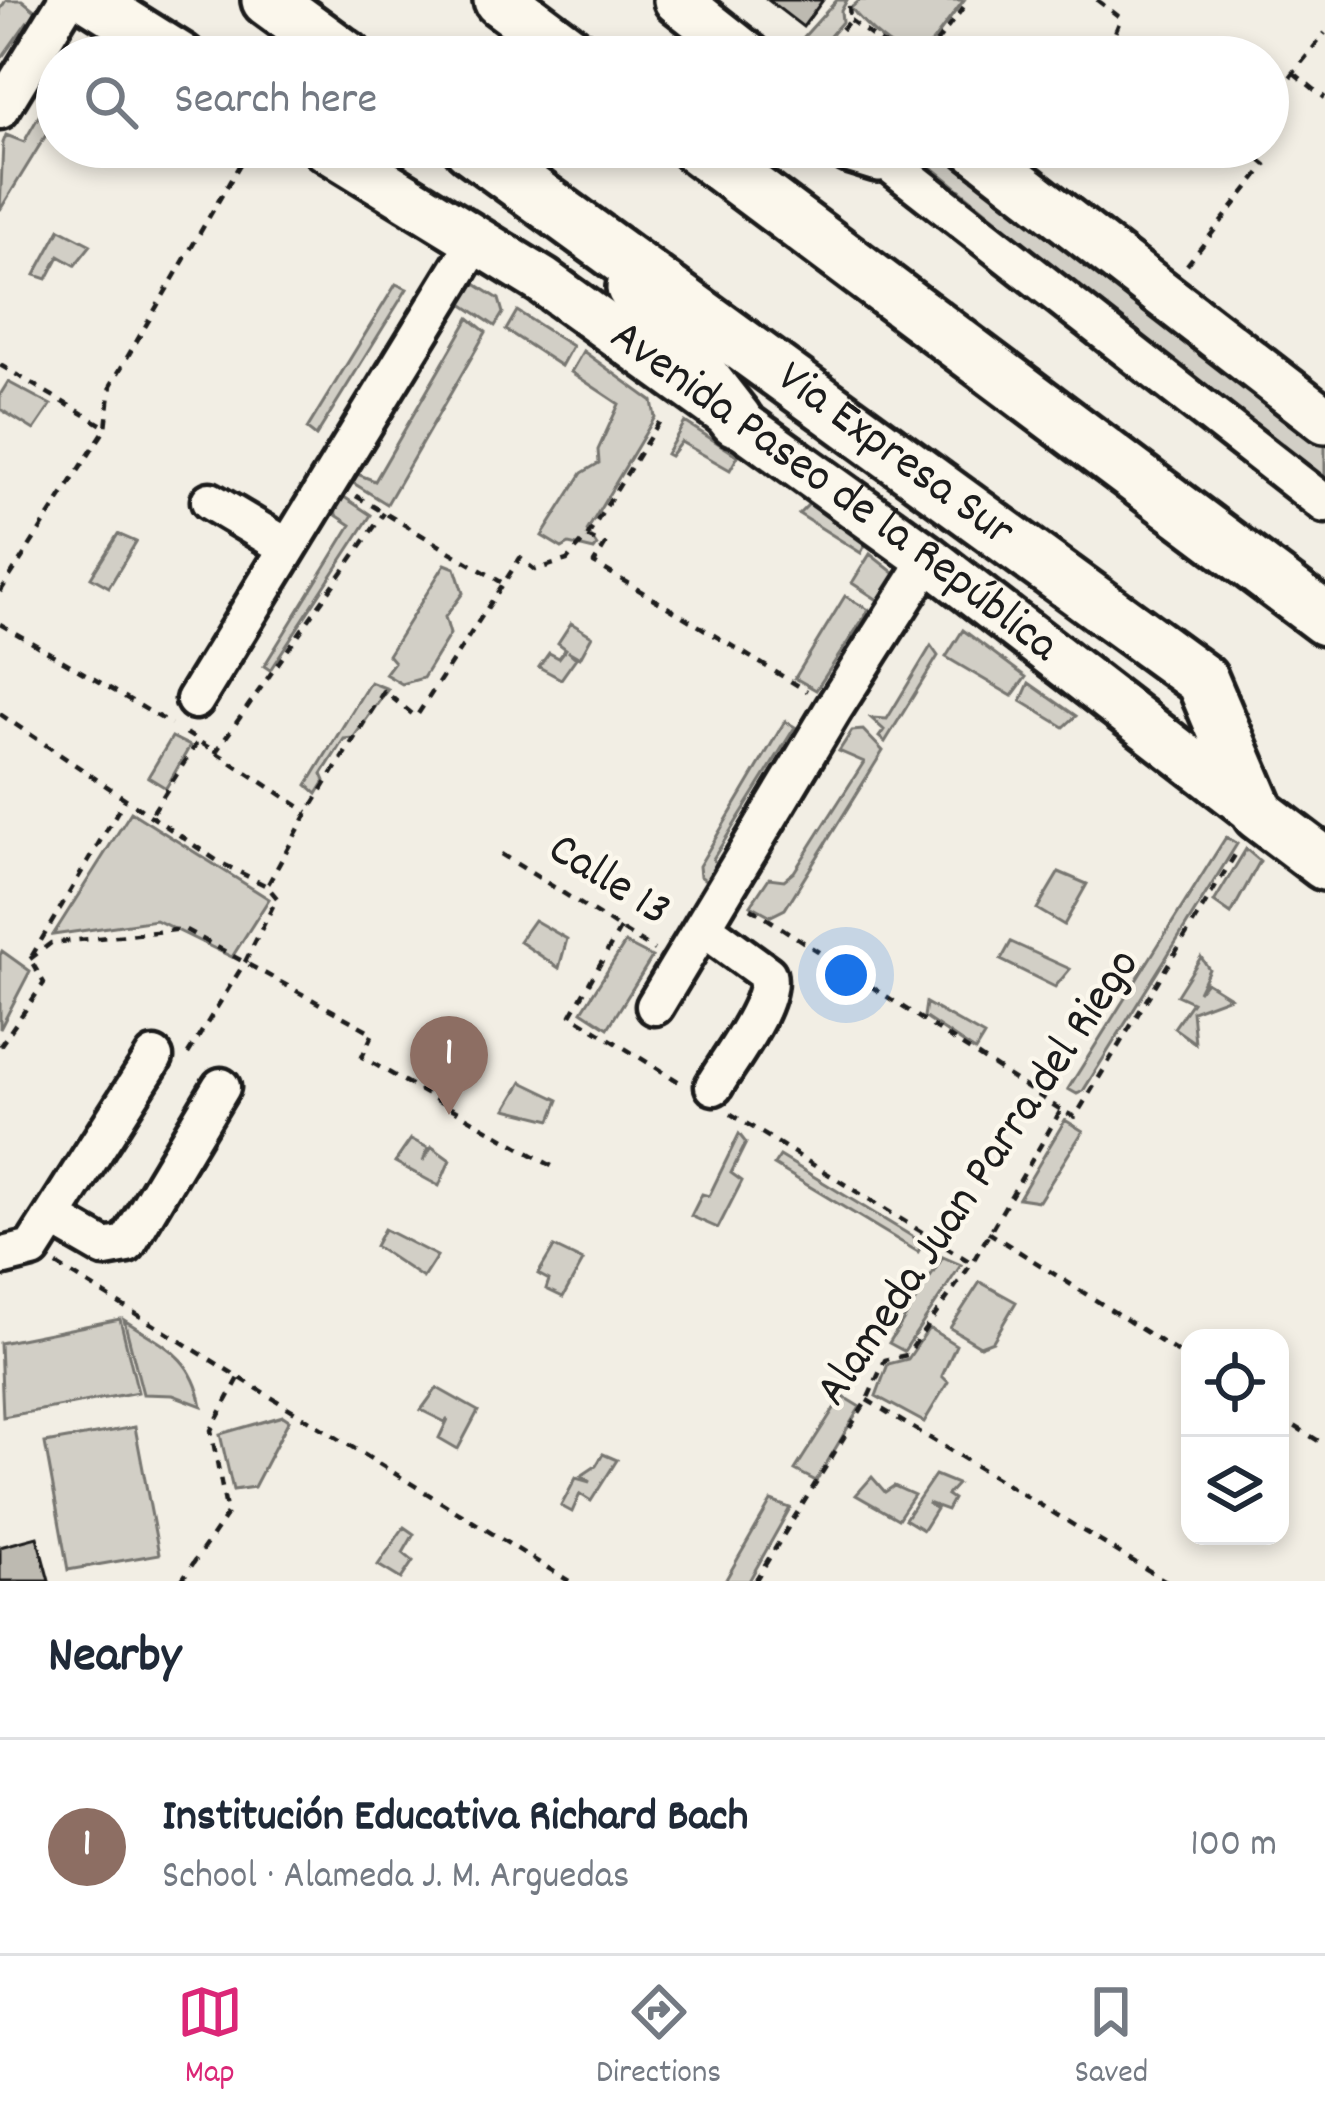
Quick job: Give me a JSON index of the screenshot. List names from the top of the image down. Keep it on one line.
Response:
{"streets":{"highway":["Via Expresa Sur","Avenida Paseo de la República"],"path":["Calle 13","Alameda Juan Parra del Riego"]},"crossings":[["Via Expresa Sur","Avenida Paseo de la República"],["Via Expresa Sur","Alameda Juan Parra del Riego"],["Avenida Paseo de la República","Alameda Juan Parra del Riego"]],"page":{"search":"Search here","pins":"1","heading":"Nearby","list":[{"mark":"1","name":"Institución Educativa Richard Bach","note":"School · Alameda J. M. Arguedas","value":"100 m"}],"nav":["Map","Directions","Saved"]}}
